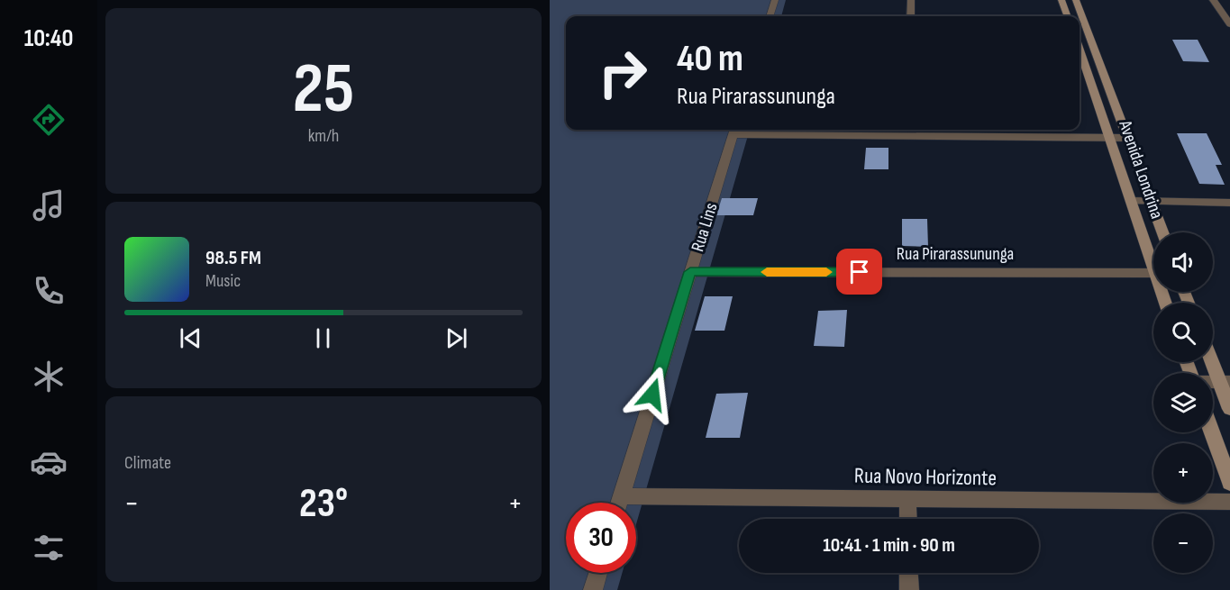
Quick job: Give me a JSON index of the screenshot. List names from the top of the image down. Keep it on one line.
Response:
{"streets":{"street":["Avenida Londrina","Rua Lins","Rua Pirarassununga","Rua Novo Horizonte"]},"crossings":[["Rua Lins","Rua Pirarassununga"],["Rua Lins","Rua Novo Horizonte"]],"page":{"tabs":"10:40","tile":[["25","km/h"],"Climate"],"turn":["40 m","Rua Pirarassununga"],"map_buttons":["+","−"],"song":["98.5 FM","Music"],"heat":["−","23°","+"],"limit":"30","trip":"10:41 · 1 min · 90 m"}}
